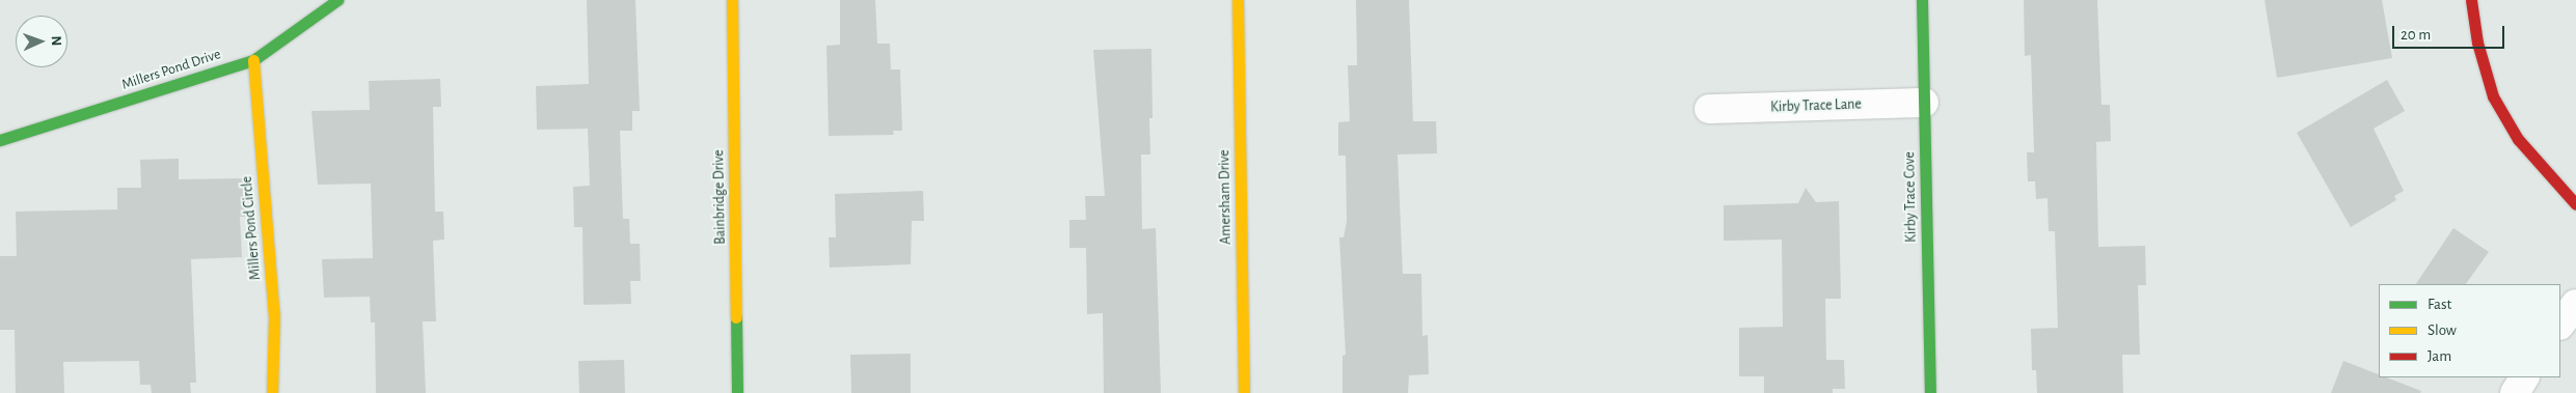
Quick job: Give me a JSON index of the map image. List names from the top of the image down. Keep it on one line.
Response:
{"streets":{"street":["Millers Pond Drive","Kirby Trace Lane","Bainbridge Drive","Amersham Drive","Kirby Trace Cove","Millers Pond Circle"]},"crossings":[["Millers Pond Drive","Millers Pond Circle"],["Kirby Trace Lane","Kirby Trace Cove"]],"legend":["Fast","Slow","Jam"],"scale_bar":"20 m","north":"right"}
